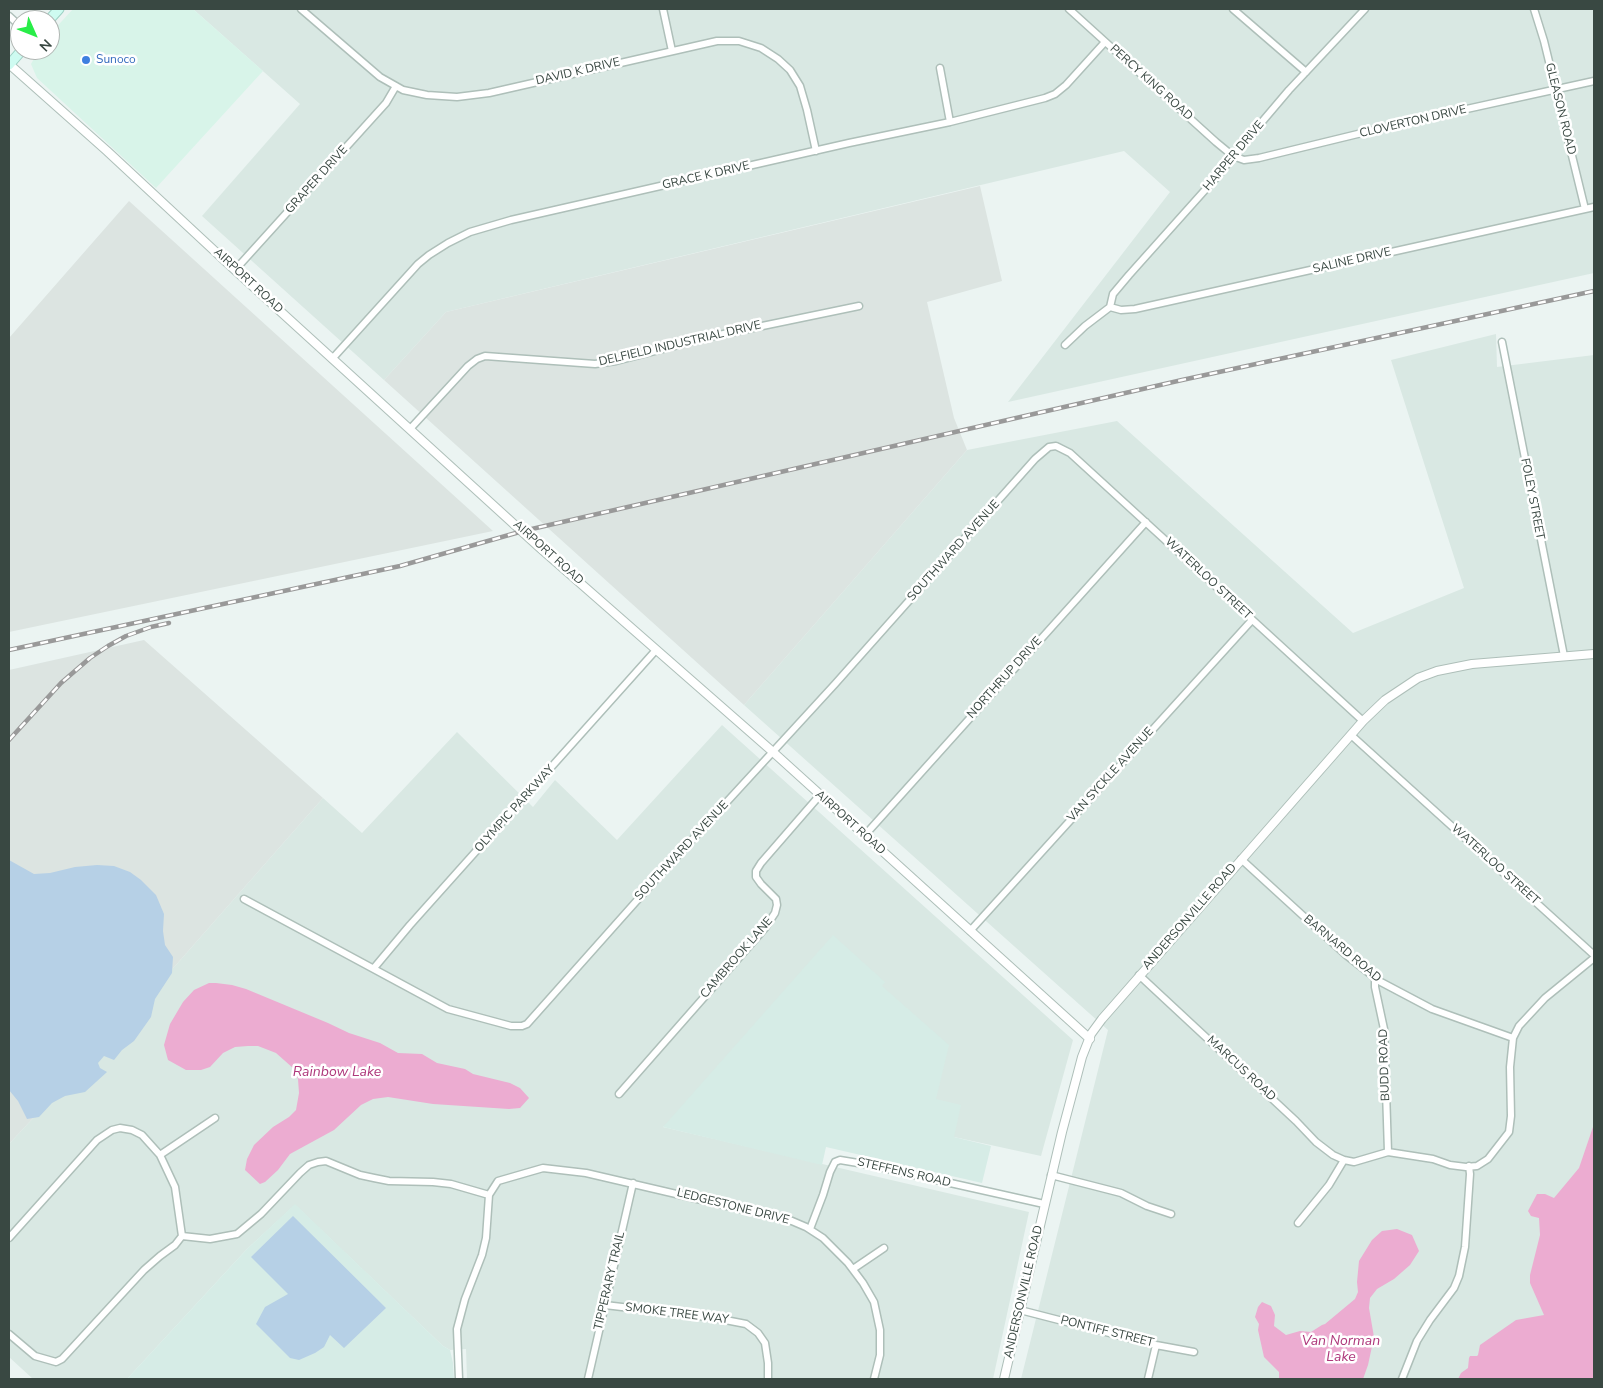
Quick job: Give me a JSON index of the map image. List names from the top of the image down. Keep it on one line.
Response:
{"streets":{"street":["DAVID K DRIVE","PERCY KING ROAD","GLEASON ROAD","CLOVERTON DRIVE","HARPER DRIVE","GRACE K DRIVE","GRAPER DRIVE","SALINE DRIVE","AIRPORT ROAD","DELFIELD INDUSTRIAL DRIVE","FOLEY STREET","SOUTHWARD AVENUE","WATERLOO STREET","NORTHRUP DRIVE","VAN SYCKLE AVENUE","OLYMPIC PARKWAY","ANDERSONVILLE ROAD","BARNARD ROAD","CAMBROOK LANE","BUDD ROAD","MARCUS ROAD","STEFFENS ROAD","LEDGESTONE DRIVE","TIPPERARY TRAIL","SMOKE TREE WAY","PONTIFF STREET"]},"crossings":[["DAVID K DRIVE","GRACE K DRIVE"],["DAVID K DRIVE","GRAPER DRIVE"],["PERCY KING ROAD","CLOVERTON DRIVE"],["PERCY KING ROAD","HARPER DRIVE"],["PERCY KING ROAD","GRACE K DRIVE"],["GLEASON ROAD","CLOVERTON DRIVE"],["GLEASON ROAD","SALINE DRIVE"],["CLOVERTON DRIVE","HARPER DRIVE"],["HARPER DRIVE","SALINE DRIVE"],["GRACE K DRIVE","AIRPORT ROAD"],["GRAPER DRIVE","AIRPORT ROAD"],["AIRPORT ROAD","DELFIELD INDUSTRIAL DRIVE"],["AIRPORT ROAD","SOUTHWARD AVENUE"],["AIRPORT ROAD","NORTHRUP DRIVE"],["AIRPORT ROAD","VAN SYCKLE AVENUE"],["AIRPORT ROAD","OLYMPIC PARKWAY"],["AIRPORT ROAD","ANDERSONVILLE ROAD"],["AIRPORT ROAD","CAMBROOK LANE"],["FOLEY STREET","ANDERSONVILLE ROAD"],["SOUTHWARD AVENUE","WATERLOO STREET"],["SOUTHWARD AVENUE","OLYMPIC PARKWAY"],["WATERLOO STREET","NORTHRUP DRIVE"],["WATERLOO STREET","VAN SYCKLE AVENUE"],["WATERLOO STREET","ANDERSONVILLE ROAD"],["ANDERSONVILLE ROAD","BARNARD ROAD"],["ANDERSONVILLE ROAD","MARCUS ROAD"],["ANDERSONVILLE ROAD","STEFFENS ROAD"],["ANDERSONVILLE ROAD","PONTIFF STREET"],["BARNARD ROAD","BUDD ROAD"],["STEFFENS ROAD","LEDGESTONE DRIVE"],["LEDGESTONE DRIVE","TIPPERARY TRAIL"],["TIPPERARY TRAIL","SMOKE TREE WAY"]],"water":["Rainbow Lake","Van Norman Lake"],"places":["Sunoco"],"north":"bottom right"}
